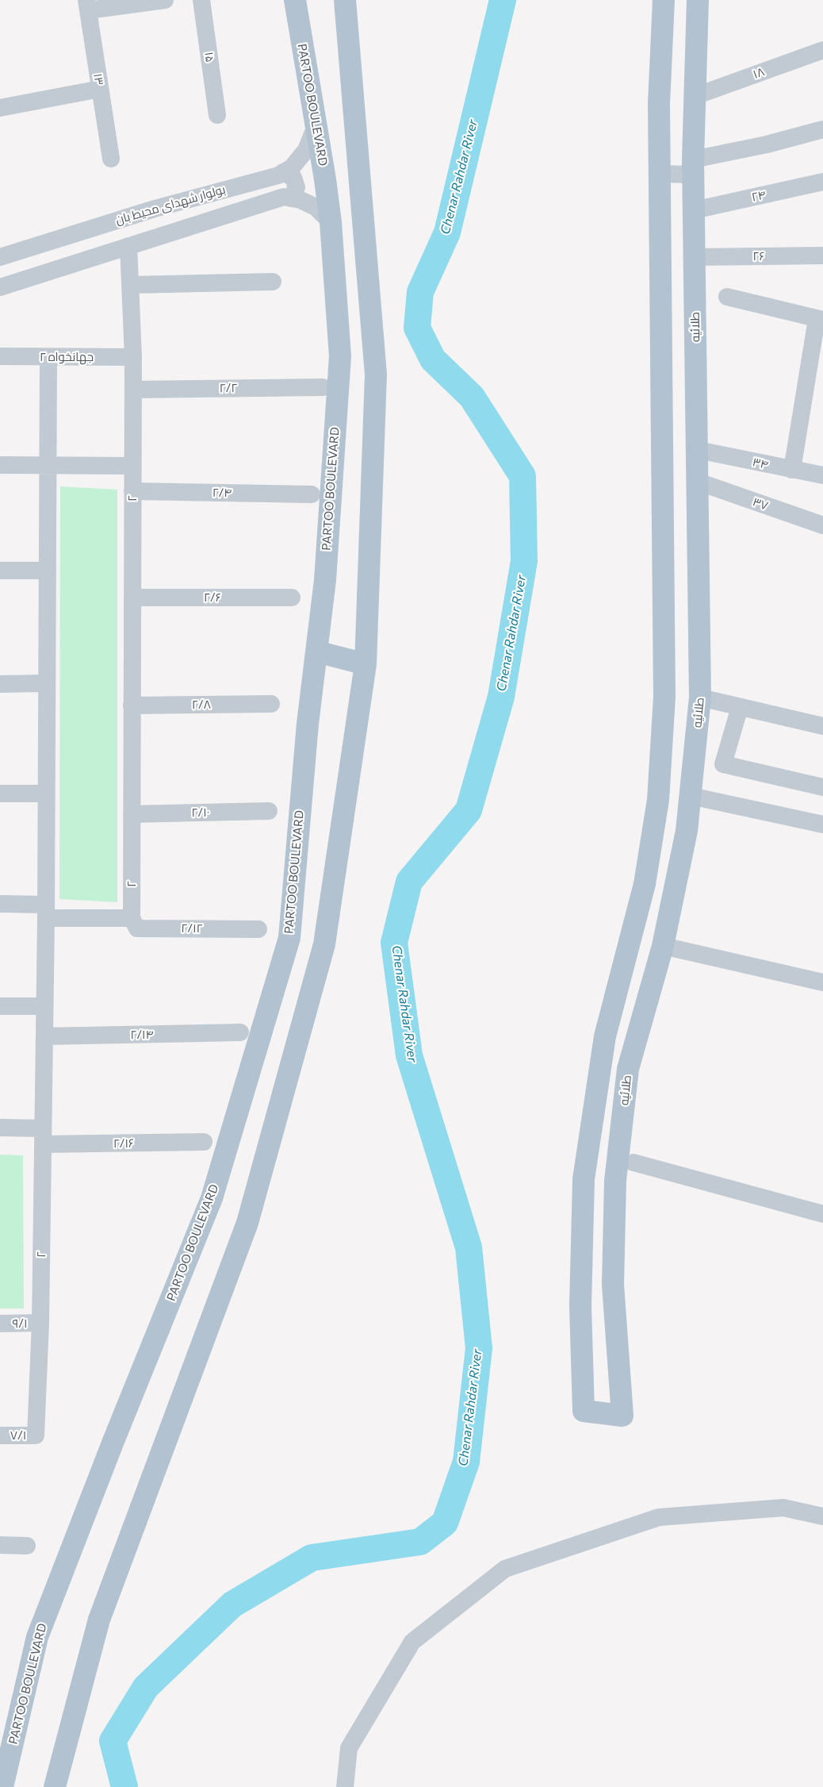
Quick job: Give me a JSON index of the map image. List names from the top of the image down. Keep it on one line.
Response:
{"streets":{"main road":["PARTOO BOULEVARD","طلائیه"],"street":["۱۵","۱۸","۱۳","۲۴","بولوار شهدای محیط بان","۲۶","جهانخواه ۲","۲/۲","۳۴","۲/۴","۲","۳۷","۲/۶","۲/۸","۲/۱۰","۲/۱۲","۲/۱۴","۲/۱۶","۹/۱","۷/۱"]},"crossings":[["۱۸","طلائیه"],["PARTOO BOULEVARD","بولوار شهدای محیط بان"],["۲۴","طلائیه"],["۲۶","طلائیه"],["طلائیه","۳۴"],["طلائیه","۳۷"],["جهانخواه ۲","۲"],["۲/۲","۲"],["۲/۴","۲"],["۲","۲/۶"],["۲","۲/۸"],["۲","۲/۱۰"],["۲","۲/۱۲"],["۲","۲/۱۴"],["۲","۲/۱۶"],["۲","۹/۱"],["۲","۷/۱"]],"water":["Chenar Rahdar River"]}
